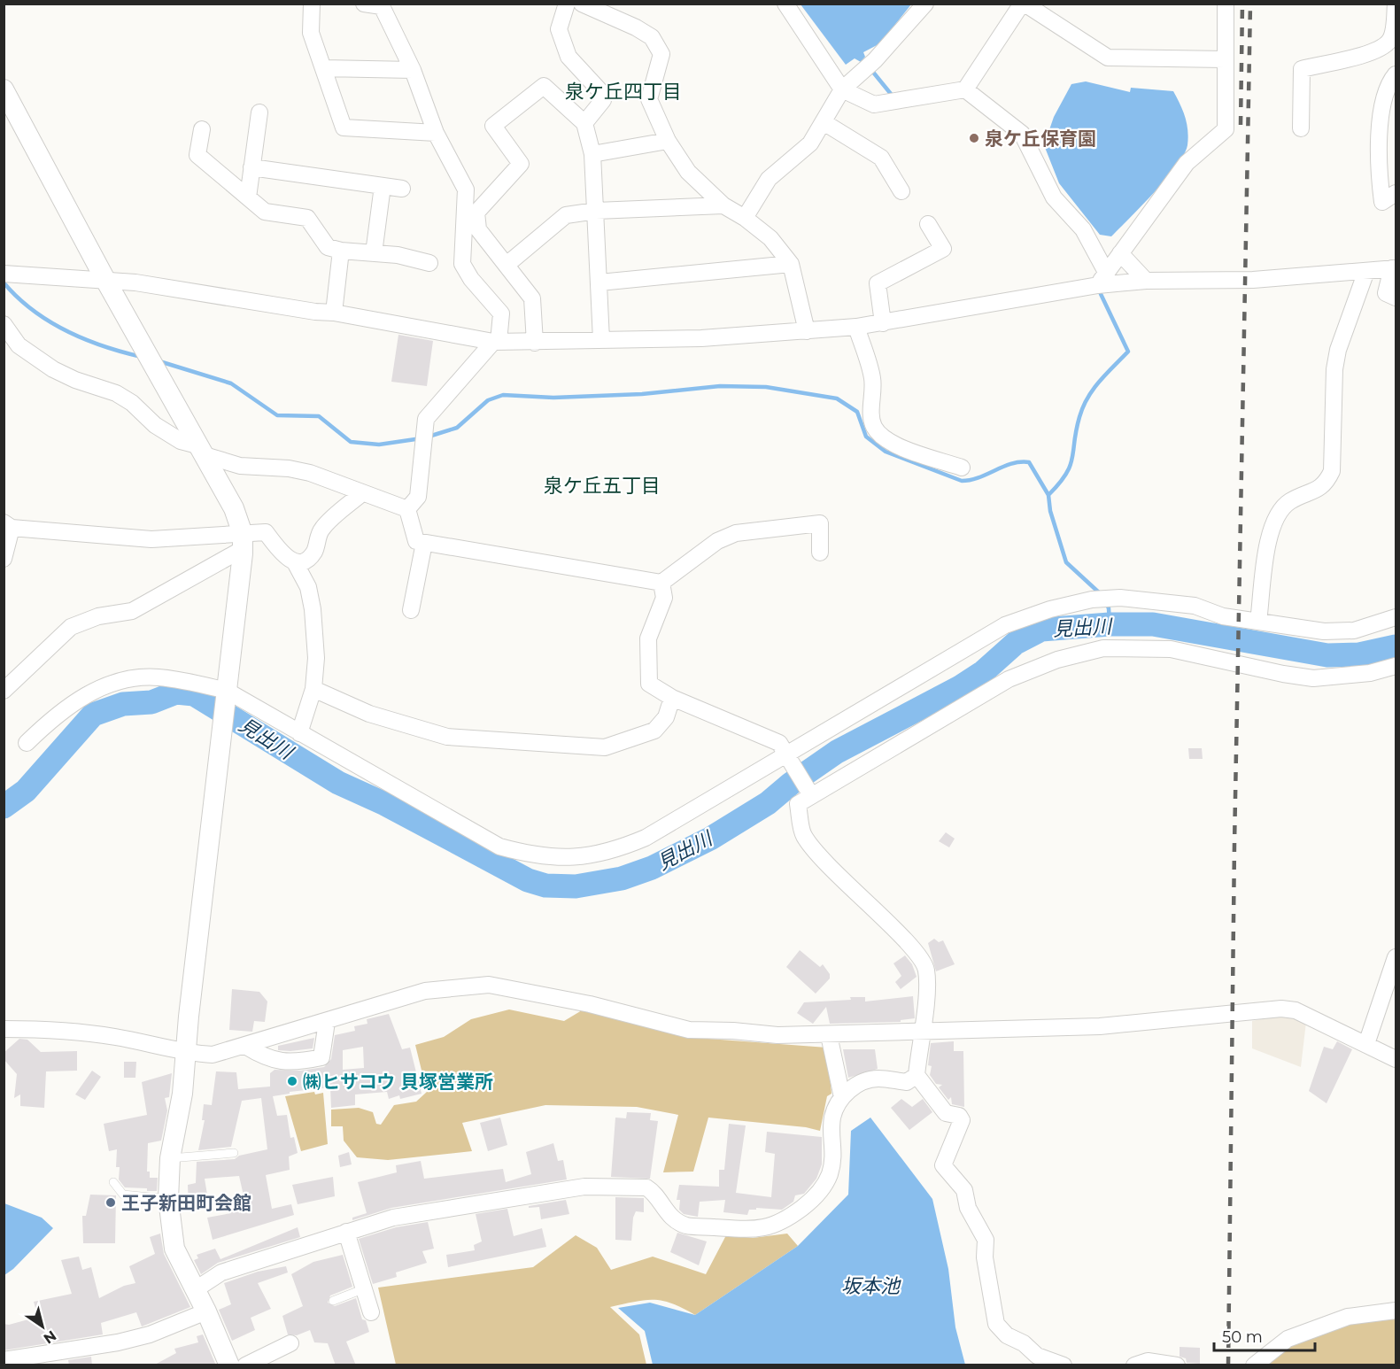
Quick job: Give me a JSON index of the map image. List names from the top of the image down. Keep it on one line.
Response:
{"districts":["泉ケ丘四丁目","泉ケ丘五丁目"],"water":["見出川","坂本池"],"places":["泉ケ丘保育園","㈱ヒサコウ 貝塚営業所","王子新田町会館"],"scale_bar":"50 m","north":"bottom right"}
